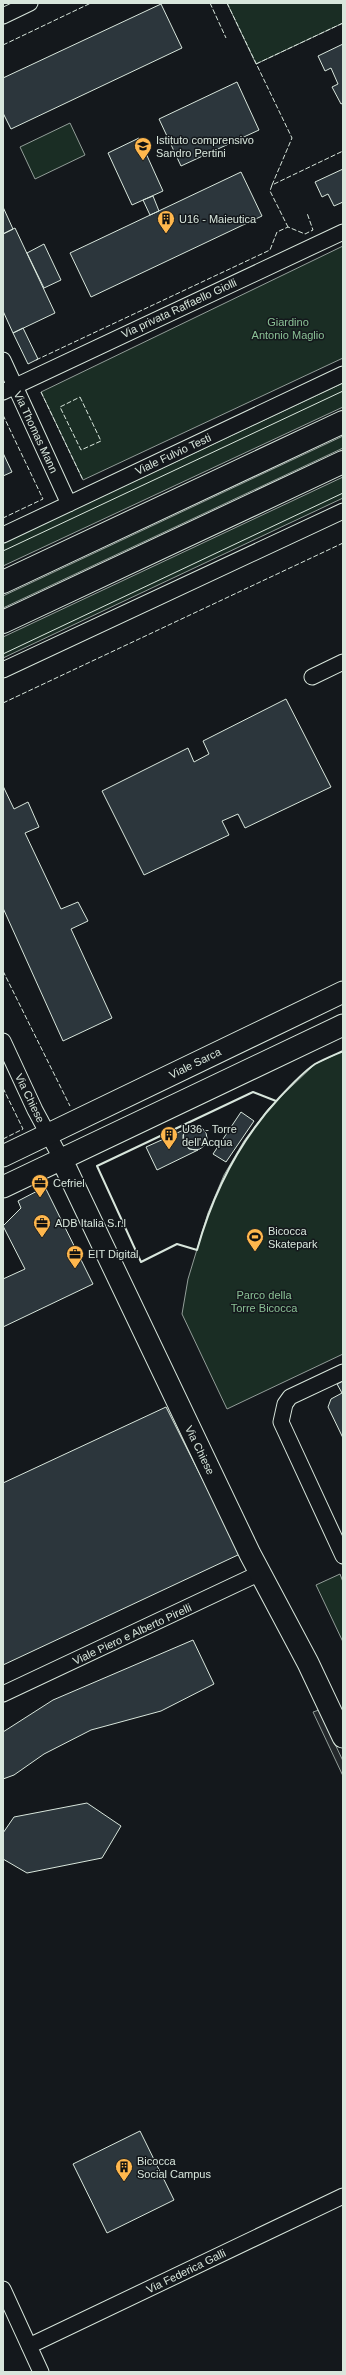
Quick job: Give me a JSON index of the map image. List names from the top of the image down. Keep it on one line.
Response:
{"streets":{"street":["Via privata Raffaello Giolli","Via Thomas Mann","Viale Fulvio Testi","Viale Sarca","Via Chiese","Viale Piero e Alberto Pirelli","Via Federica Galli"]},"crossings":[["Via privata Raffaello Giolli","Via Thomas Mann"],["Via Thomas Mann","Viale Fulvio Testi"],["Viale Sarca","Via Chiese"],["Via Chiese","Viale Piero e Alberto Pirelli"]],"parks":["Giardino Antonio Maglio","Parco della Torre Bicocca"],"places":{"school or university":["Istituto comprensivo Sandro Pertini"],"building":["U16 - Maieutica","U36 - Torre dell'Acqua","Bicocca Social Campus"],"office":["Cefriel","ADB Italia S.r.l","EIT Digital"],"sports":["Bicocca Skatepark"]}}
